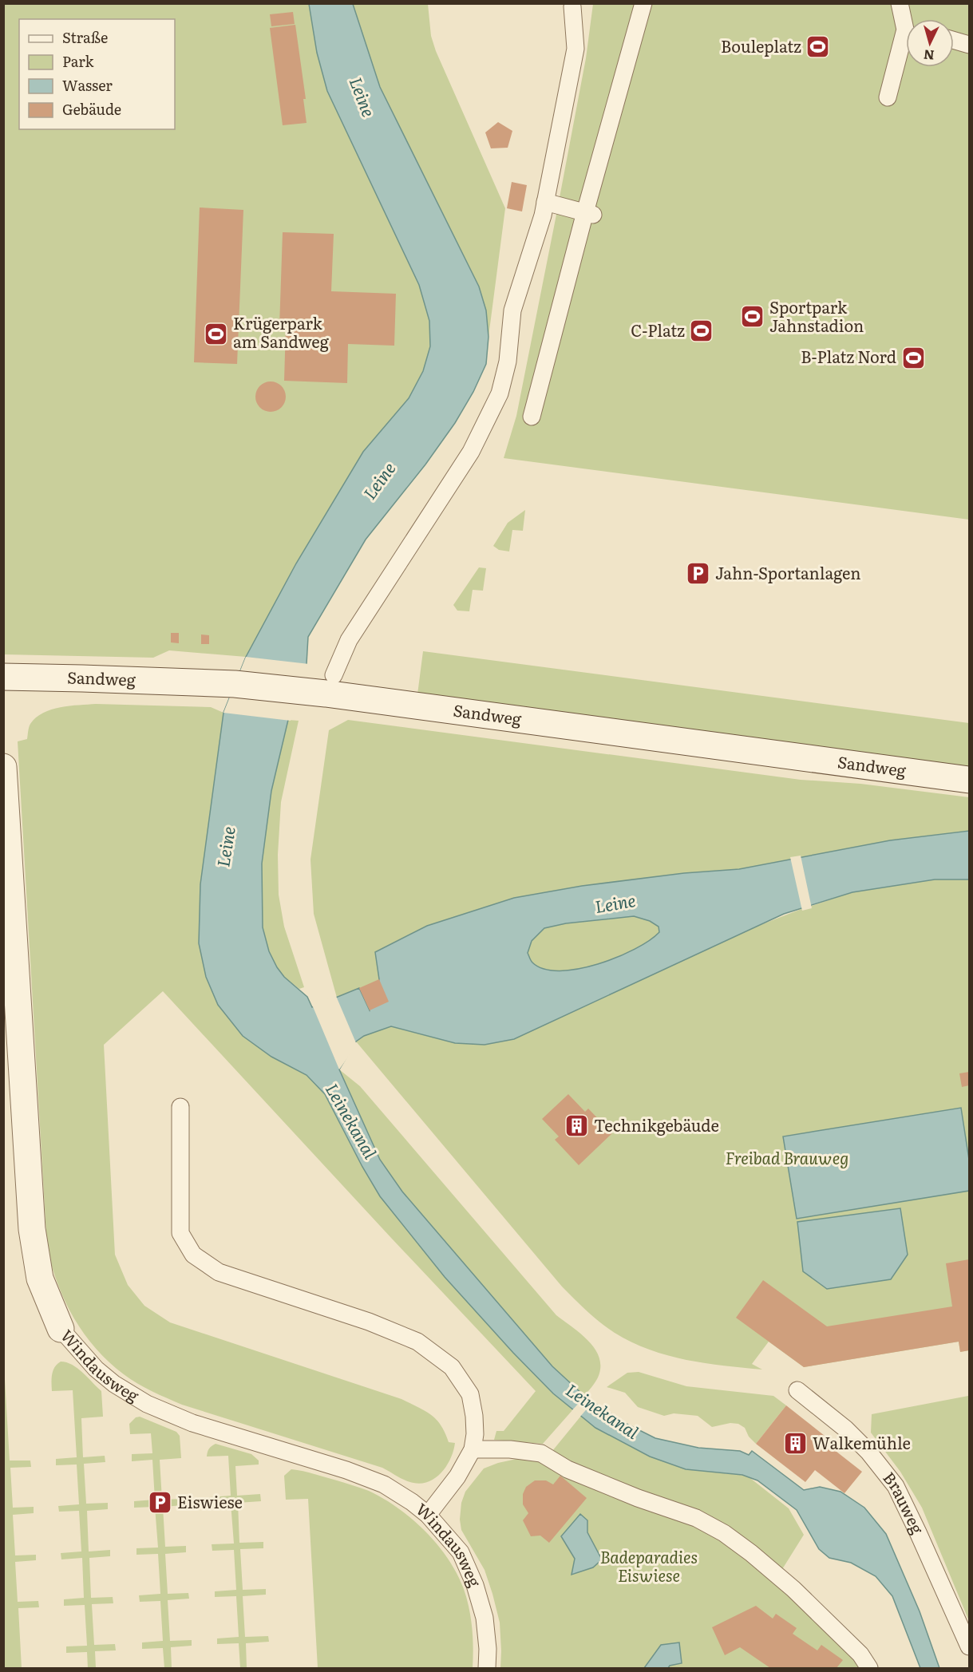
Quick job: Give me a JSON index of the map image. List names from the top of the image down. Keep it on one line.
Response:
{"streets":{"street":["Sandweg","Windausweg"],"lane":["Brauweg"]},"water":["Leine","Leinekanal"],"parks":["Freibad Brauweg","Badeparadies Eiswiese"],"places":{"sports":["Bouleplatz","Sportpark Jahnstadion","C-Platz","Krügerpark am Sandweg","B-Platz Nord"],"parking":["Jahn-Sportanlagen","Eiswiese"],"building":["Technikgebäude","Walkemühle"]},"legend":["Straße","Park","Wasser","Gebäude"],"north":"bottom"}
